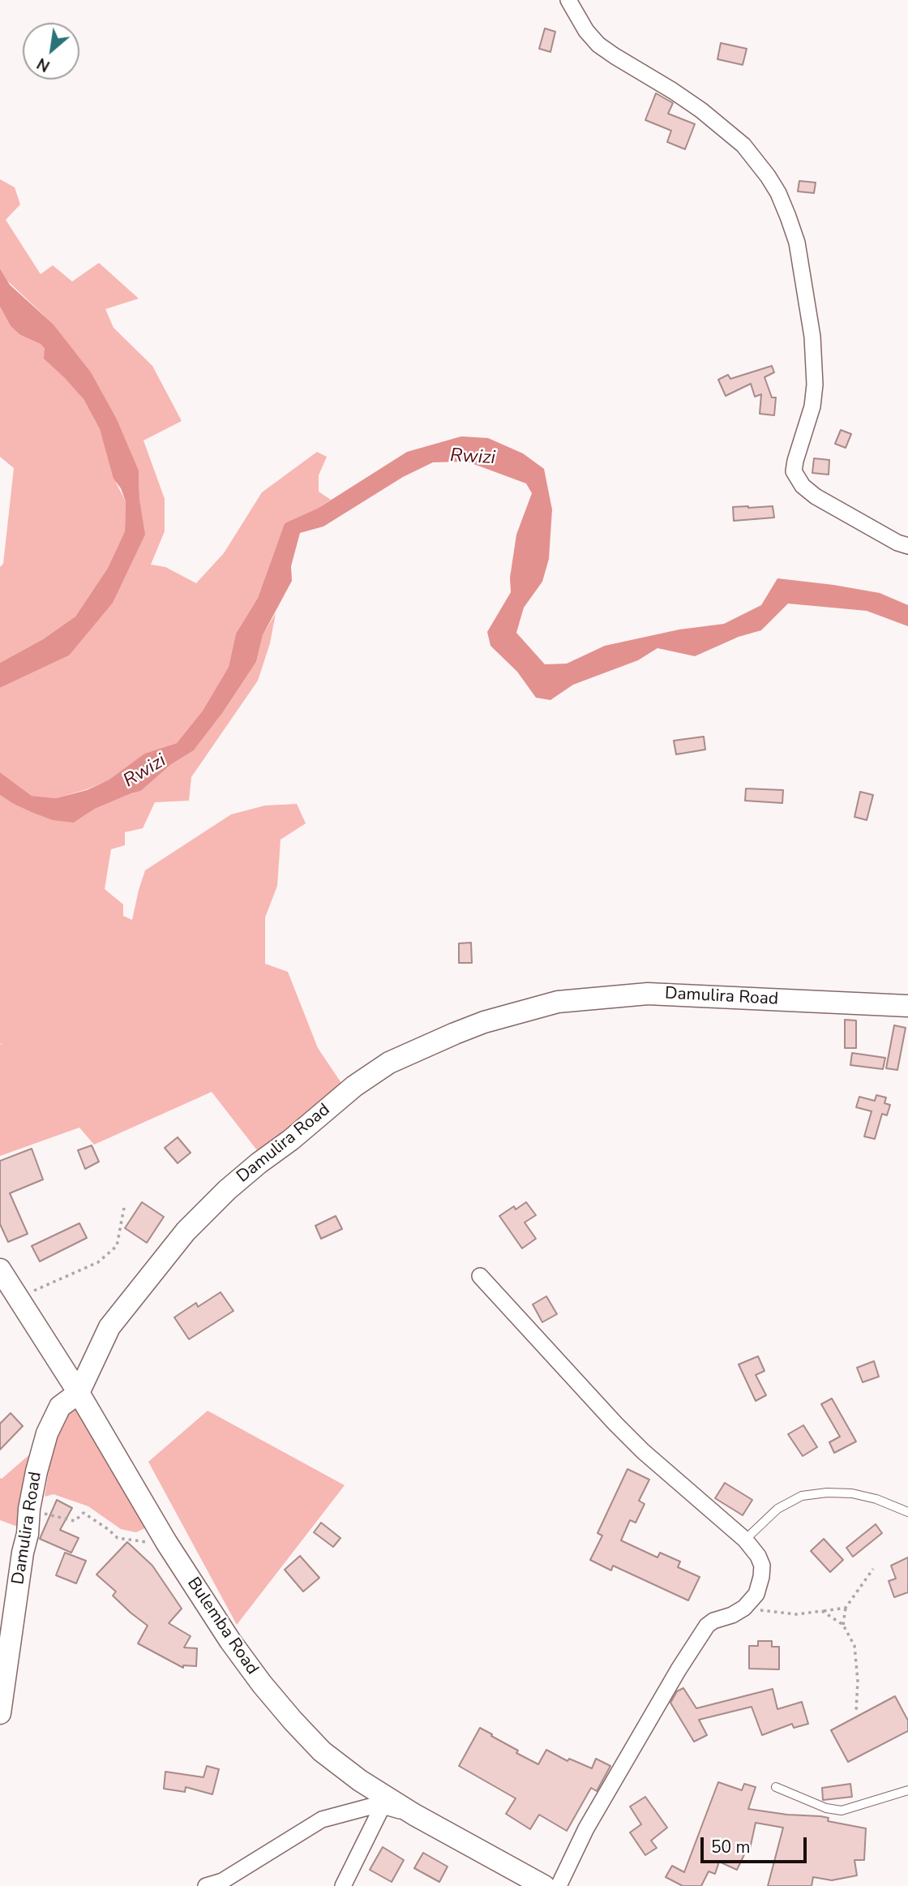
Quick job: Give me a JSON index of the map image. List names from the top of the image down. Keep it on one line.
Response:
{"streets":{"street":["Damulira Road","Bulemba Road"]},"crossings":[["Damulira Road","Bulemba Road"]],"water":["Rwizi"],"scale_bar":"50 m","north":"bottom left"}
